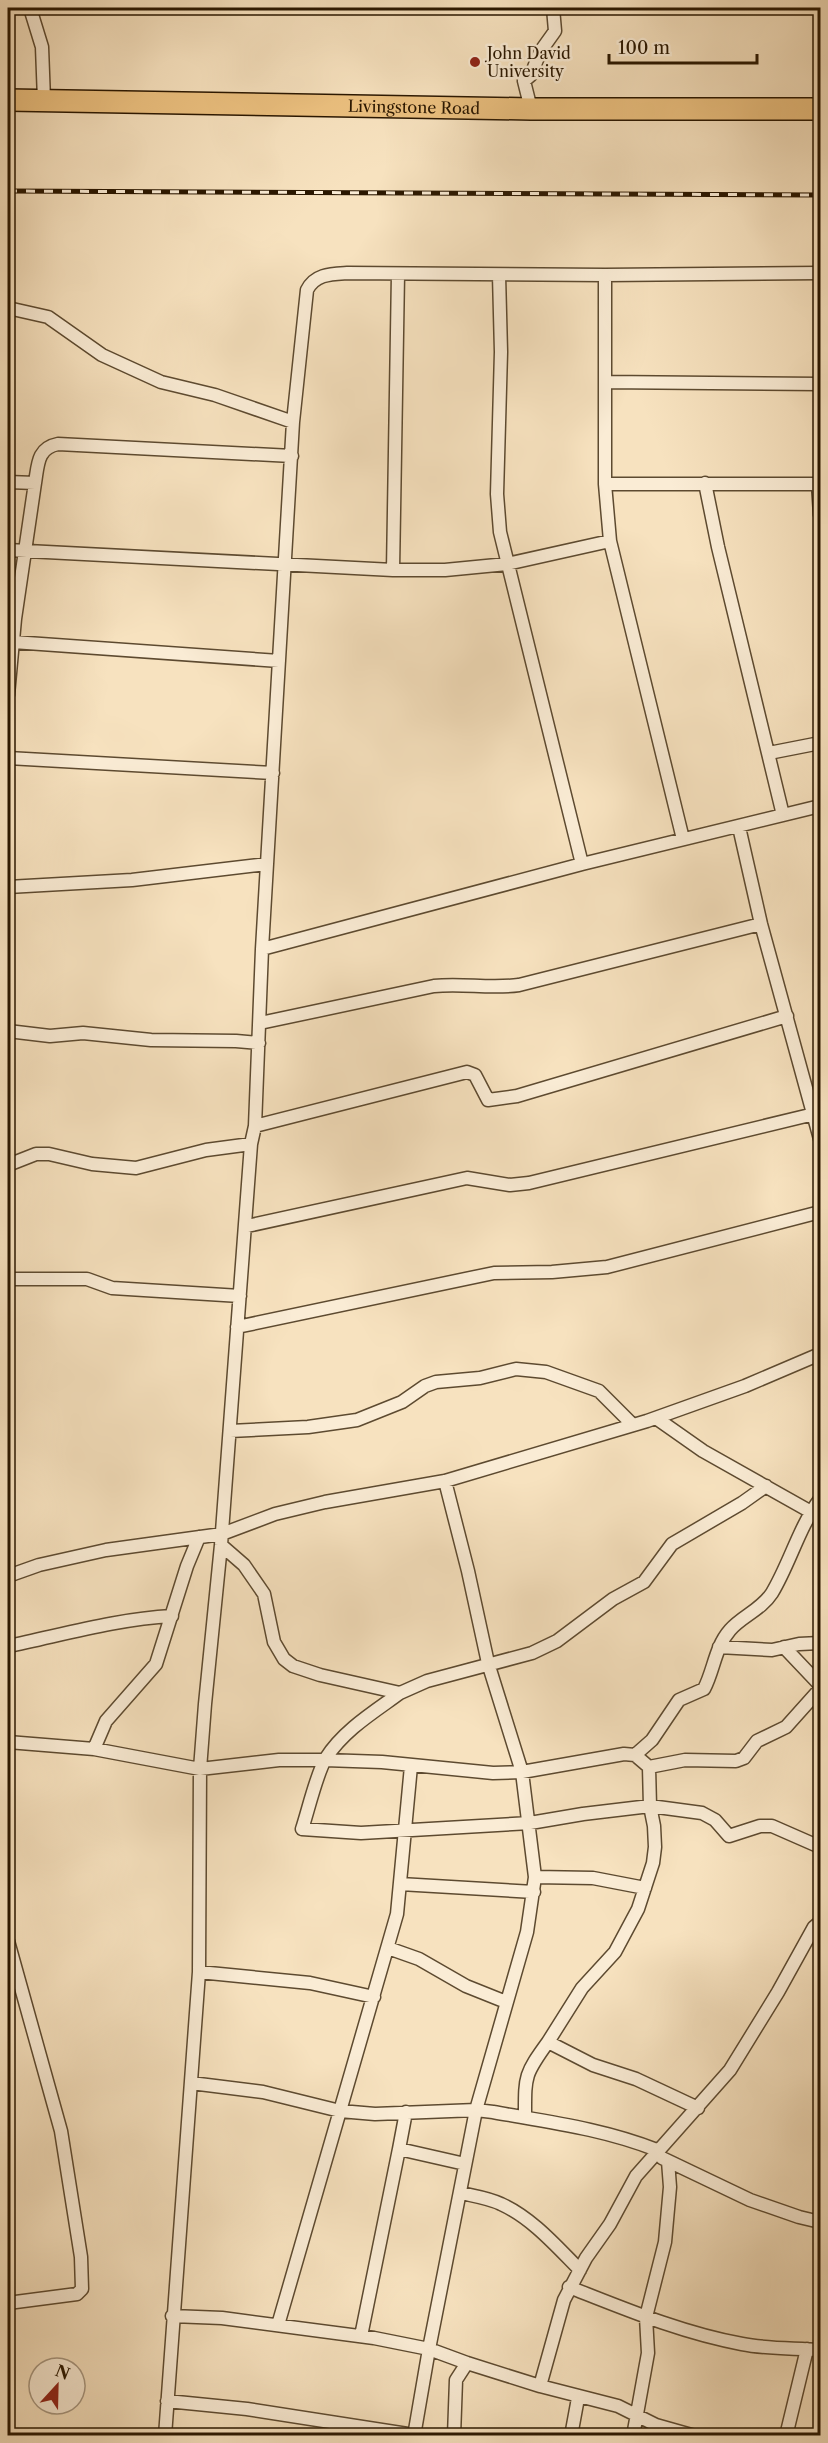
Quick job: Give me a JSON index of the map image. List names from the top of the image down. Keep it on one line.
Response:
{"streets":{"highway":["Livingstone Road"]},"places":["John David University"],"scale_bar":"100 m","north":"top"}
